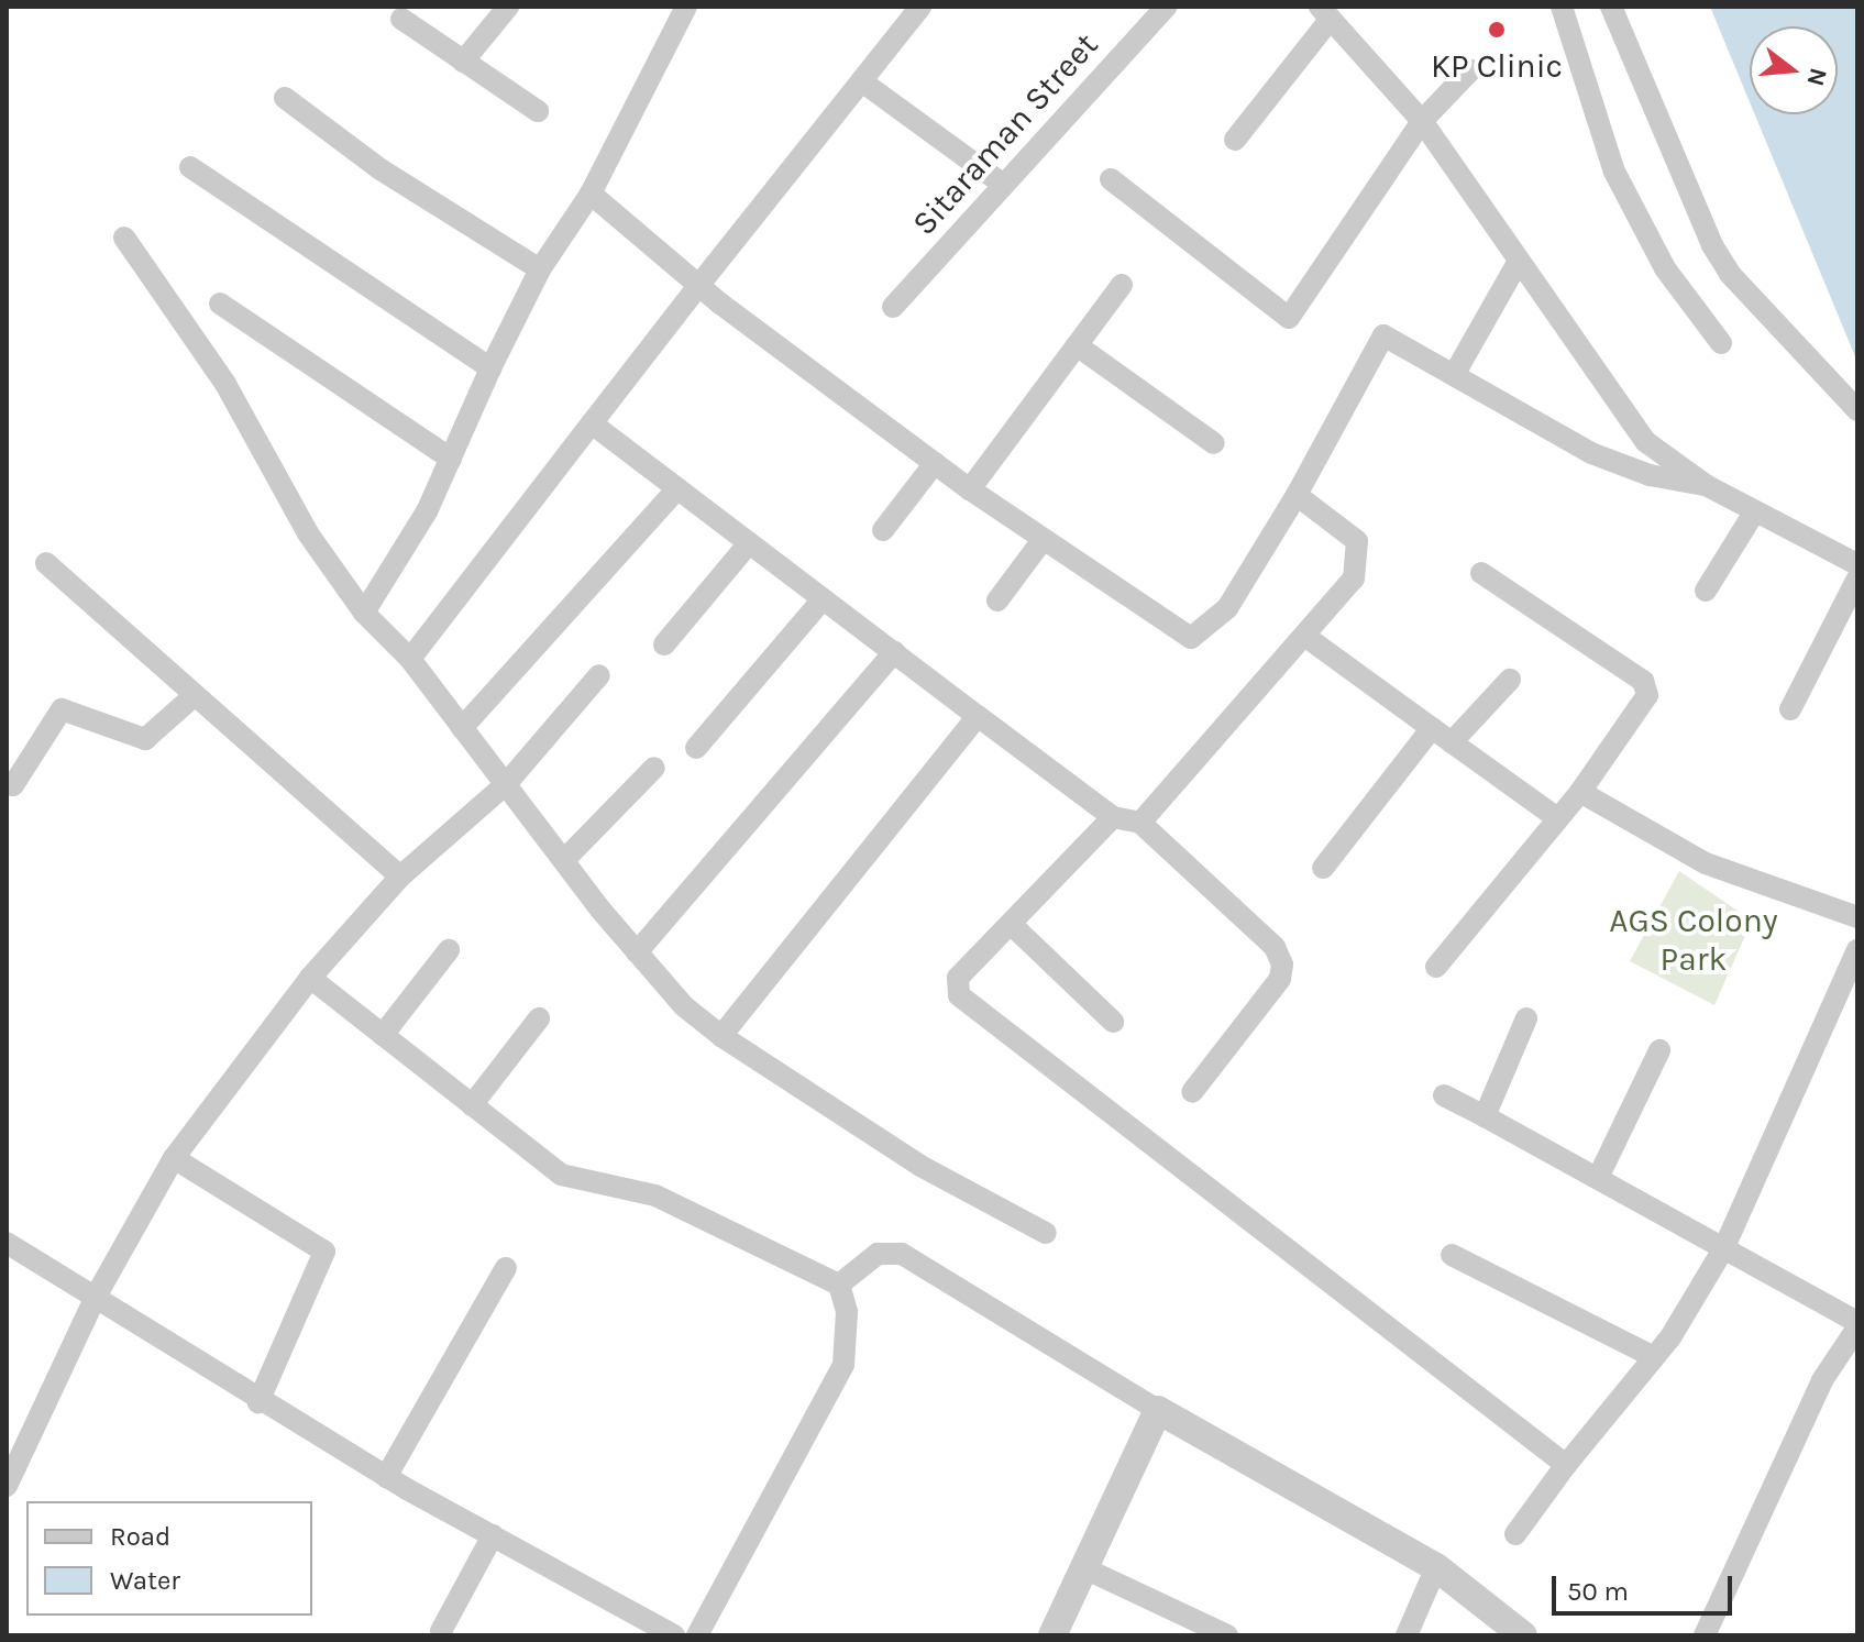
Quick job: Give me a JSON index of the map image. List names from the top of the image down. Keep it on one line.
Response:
{"streets":{"street":["Sitaraman Street"]},"parks":["AGS Colony Park"],"places":["KP Clinic"],"legend":["Road","Water"],"scale_bar":"50 m","north":"right"}
